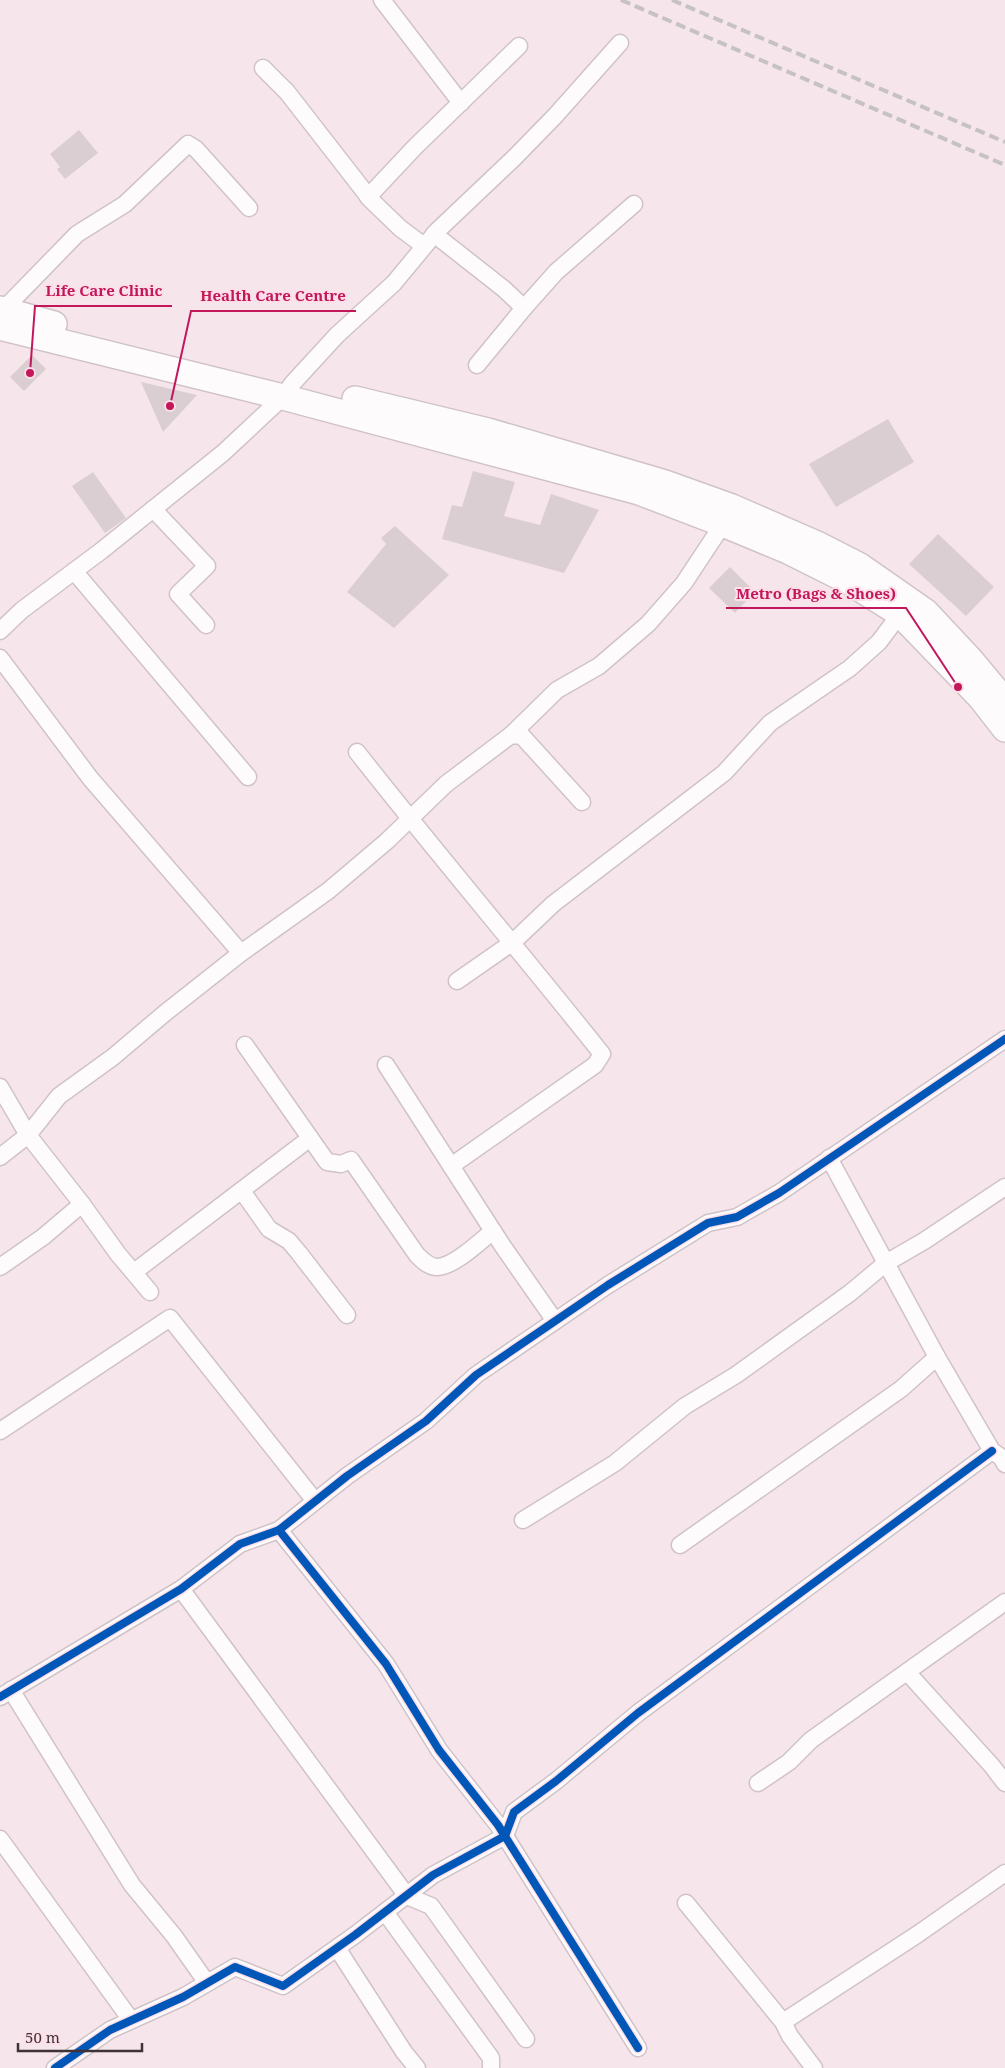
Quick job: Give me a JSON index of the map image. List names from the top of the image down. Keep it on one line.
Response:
{"places":["Life Care Clinic","Health Care Centre","Metro (Bags & Shoes)"],"scale_bar":"50 m"}
